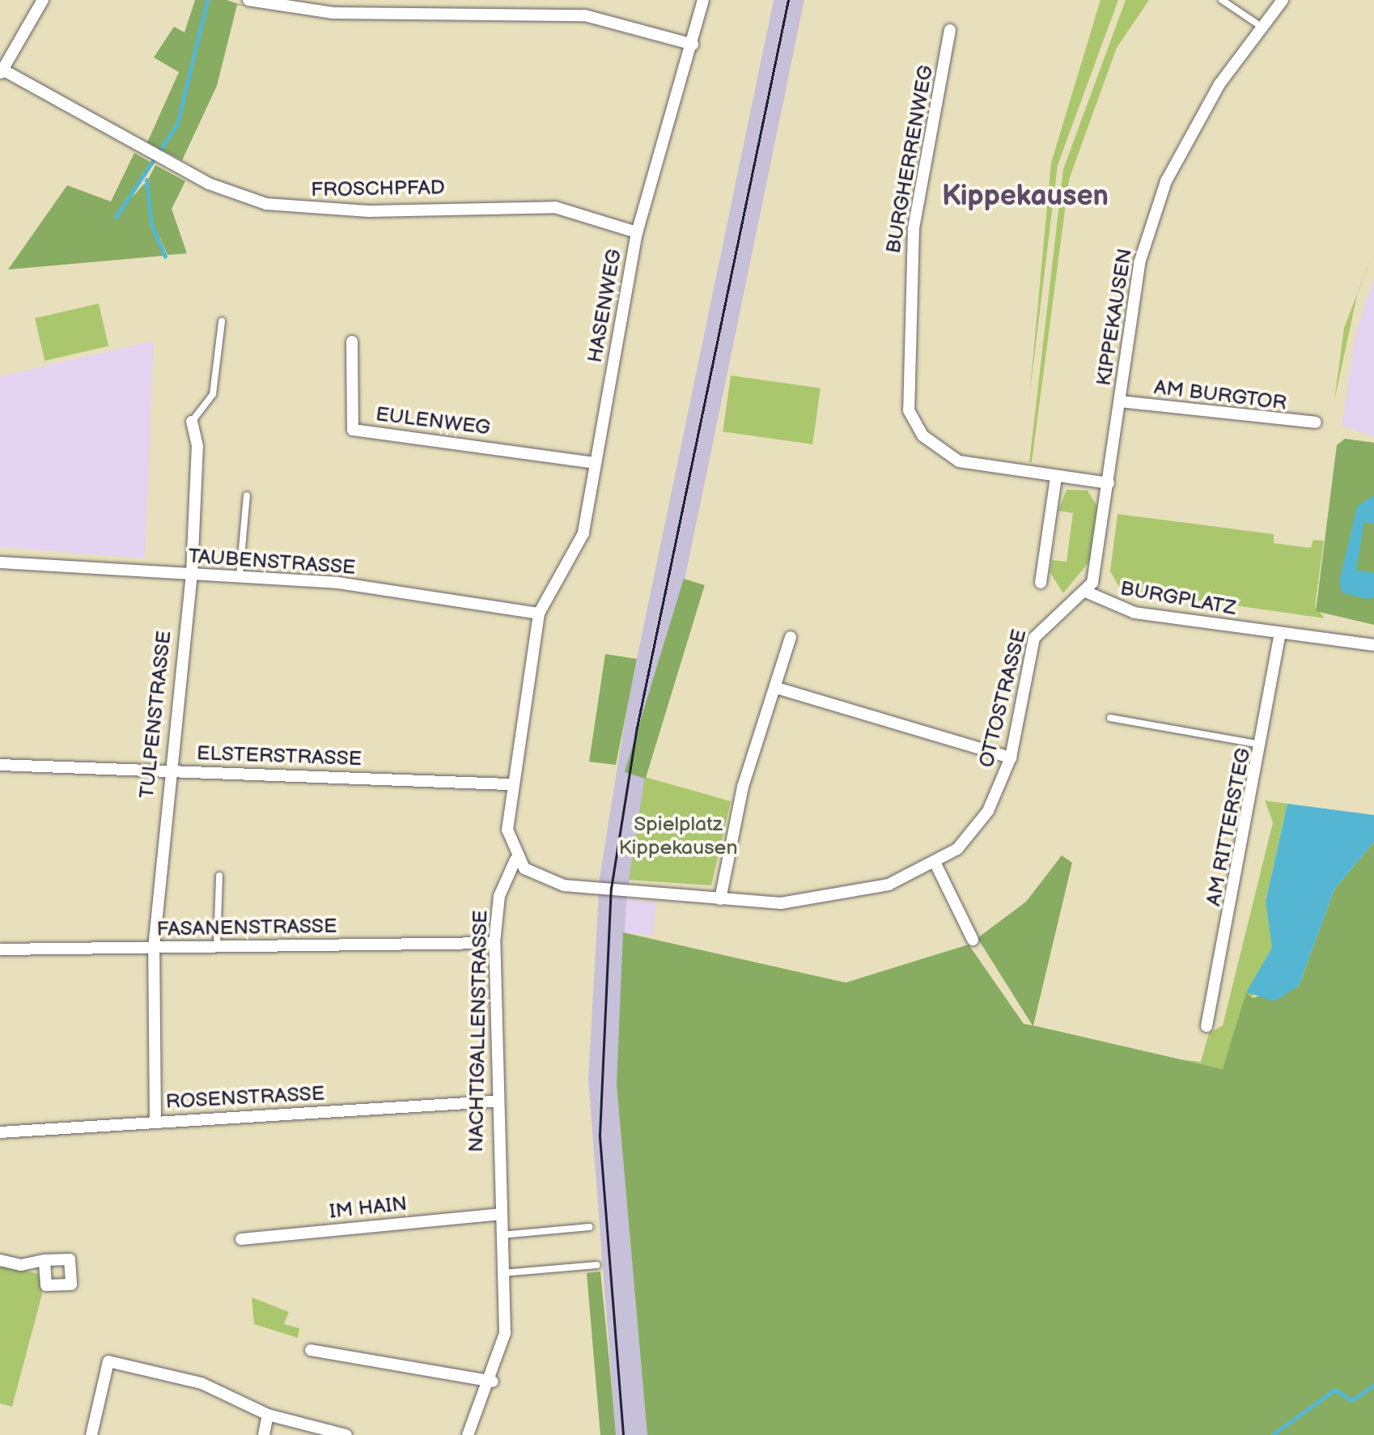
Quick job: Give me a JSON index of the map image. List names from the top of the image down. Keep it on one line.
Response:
{"streets":{"street":["BURGHERRENWEG","FROSCHPFAD","HASENWEG","KIPPEKAUSEN","AM BURGTOR","EULENWEG","TAUBENSTRASSE","BURGPLATZ","OTTOSTRASSE","TULPENSTRASSE","ELSTERSTRASSE","AM RITTERSTEG","FASANENSTRASSE","NACHTIGALLENSTRASSE","ROSENSTRASSE","IM HAIN"]},"crossings":[["BURGHERRENWEG","KIPPEKAUSEN"],["BURGHERRENWEG","BURGPLATZ"],["FROSCHPFAD","HASENWEG"],["HASENWEG","EULENWEG"],["HASENWEG","TAUBENSTRASSE"],["KIPPEKAUSEN","AM BURGTOR"],["KIPPEKAUSEN","BURGPLATZ"],["TAUBENSTRASSE","TULPENSTRASSE"],["BURGPLATZ","OTTOSTRASSE"],["BURGPLATZ","AM RITTERSTEG"],["OTTOSTRASSE","NACHTIGALLENSTRASSE"],["TULPENSTRASSE","ELSTERSTRASSE"],["TULPENSTRASSE","FASANENSTRASSE"],["TULPENSTRASSE","ROSENSTRASSE"],["FASANENSTRASSE","NACHTIGALLENSTRASSE"],["NACHTIGALLENSTRASSE","ROSENSTRASSE"],["NACHTIGALLENSTRASSE","IM HAIN"]],"districts":["Kippekausen"],"parks":["Spielplatz Kippekausen"]}
